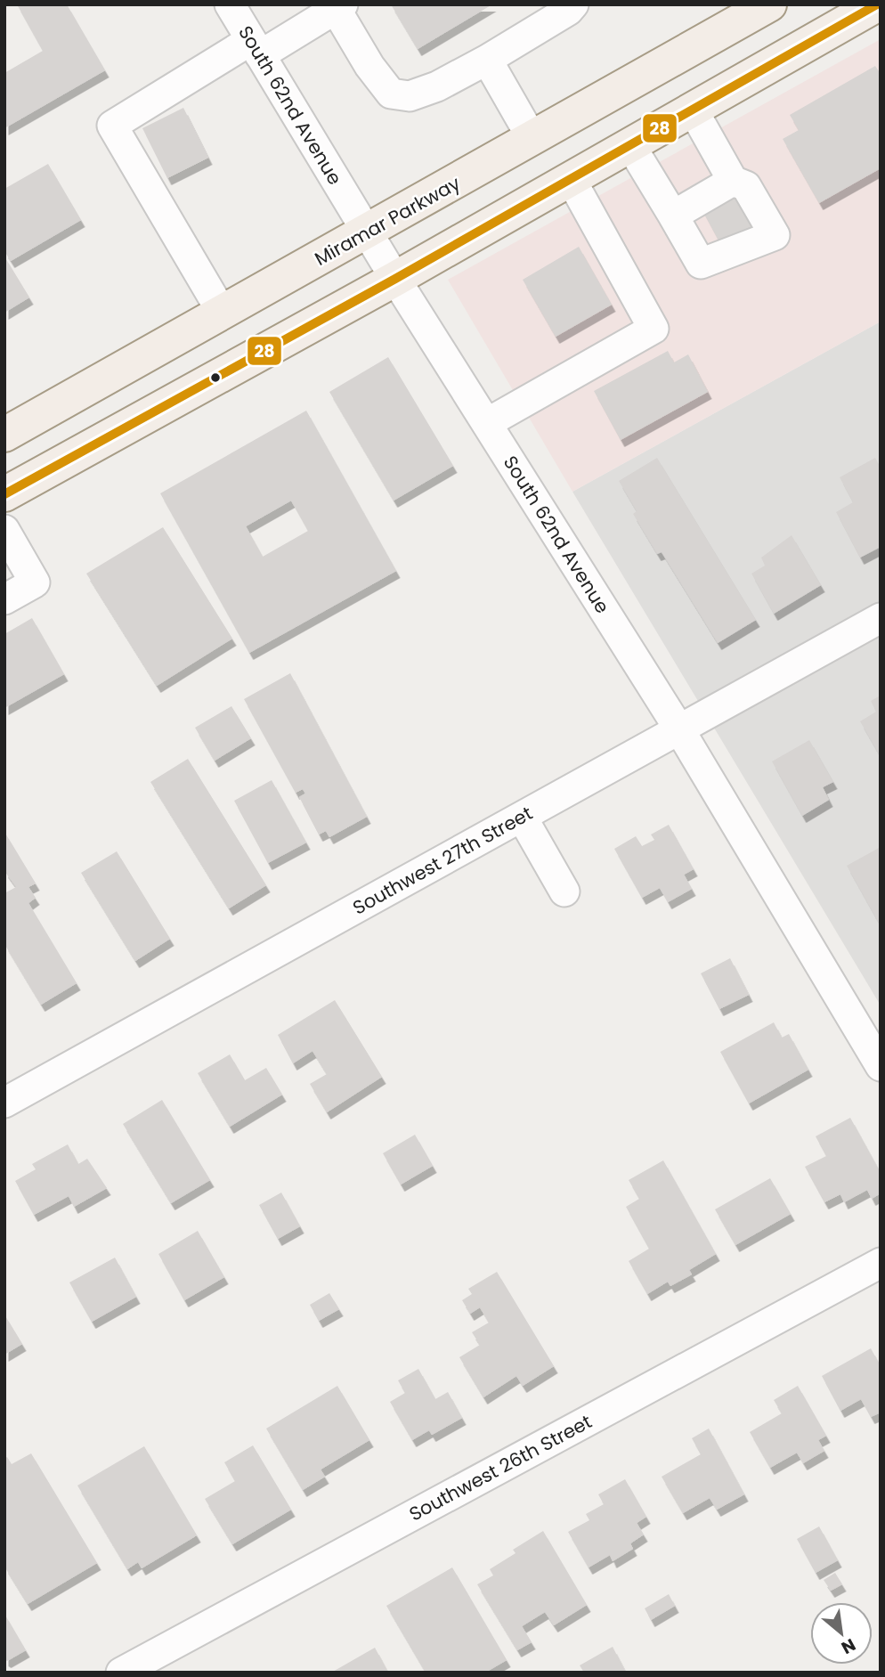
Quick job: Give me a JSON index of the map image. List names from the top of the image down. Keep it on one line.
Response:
{"streets":{"main road":["Miramar Parkway"],"street":["South 62nd Avenue","Southwest 27th Street","Southwest 26th Street"]},"crossings":[["South 62nd Avenue","Miramar Parkway"],["South 62nd Avenue","Southwest 27th Street"]],"lines":["transit line 28"],"north":"bottom right"}
